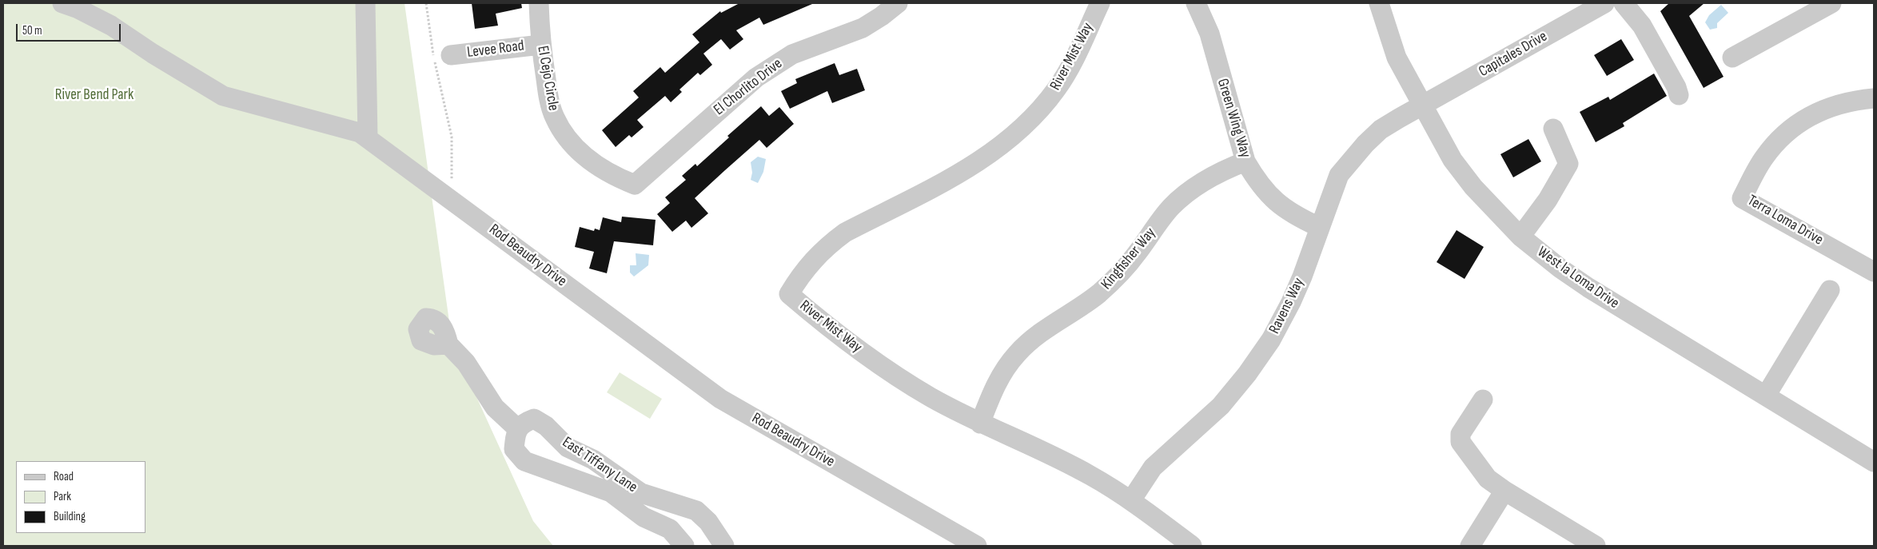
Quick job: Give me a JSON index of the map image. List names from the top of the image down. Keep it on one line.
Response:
{"streets":{"street":["Levee Road","Capitales Drive","River Mist Way","El Cejo Circle","El Chorlito Drive","Green Wing Way","Terra Loma Drive","Rod Beaudry Drive","Kingfisher Way","West la Loma Drive","Ravens Way","East Tiffany Lane"]},"crossings":[["Levee Road","El Cejo Circle"],["Capitales Drive","West la Loma Drive"],["Capitales Drive","Ravens Way"],["River Mist Way","Kingfisher Way"],["River Mist Way","Ravens Way"],["El Cejo Circle","El Chorlito Drive"],["Green Wing Way","Kingfisher Way"],["Green Wing Way","Ravens Way"],["West la Loma Drive","Ravens Way"]],"parks":["River Bend Park"],"legend":["Road","Park","Building"],"scale_bar":"50 m"}
